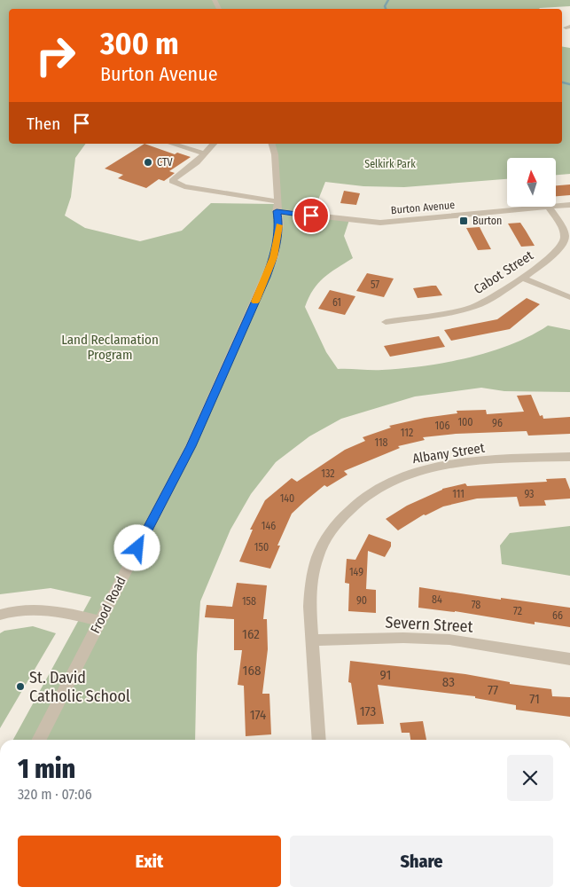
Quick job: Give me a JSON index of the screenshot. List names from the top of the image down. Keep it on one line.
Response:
{"streets":{"street":["Burton Avenue","Cabot Street","Albany Street","Frood Road","Severn Street"]},"crossings":[["Burton Avenue","Cabot Street"],["Burton Avenue","Frood Road"],["Albany Street","Severn Street"]],"parks":["Selkirk Park","Land Reclamation Program"],"places":{"other":["CTV","St. David Catholic School"],"transit":["Burton"]},"house_numbers":["57","61","100","96","106","112","118","132","111","93","140","146","150","149","84","90","158","78","72","66","162","168","91","83","77","71","173","174"],"north":"top","page":{"turn":["300 m","Burton Avenue"],"then":"Then","heading":["1 min","320 m · 07:06"],"buttons":["Exit","Share"]}}
